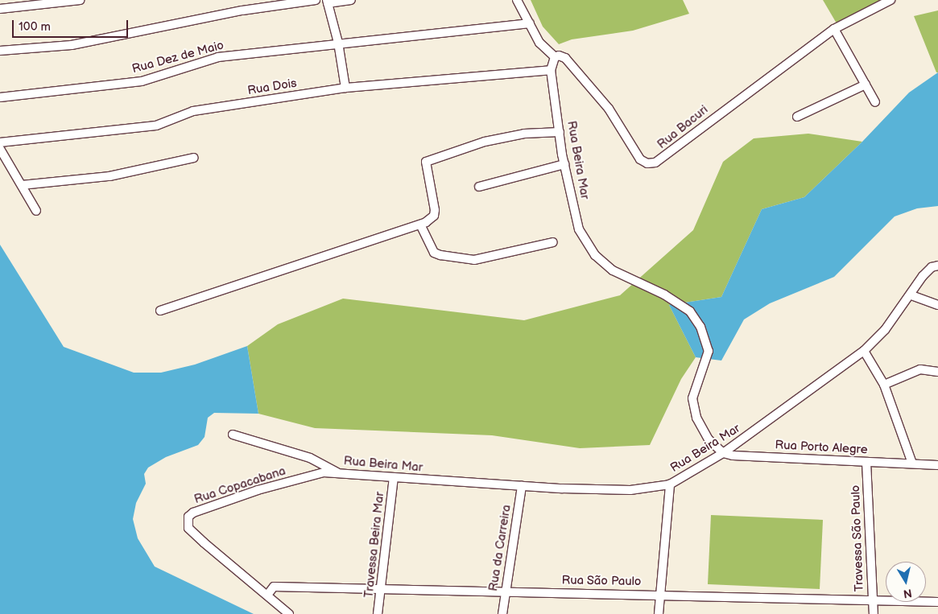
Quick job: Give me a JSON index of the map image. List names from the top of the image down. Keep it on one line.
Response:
{"streets":{"street":["Rua Dez de Maio","Rua Dois","Rua Bacuri","Rua Beira Mar","Rua Porto Alegre","Rua Copacabana","Travessa São Paulo","Travessa Beira Mar","Rua da Carreira","Rua São Paulo"]},"crossings":[["Rua Dez de Maio","Rua Bacuri"],["Rua Dois","Rua Beira Mar"],["Rua Bacuri","Rua Beira Mar"],["Rua Beira Mar","Rua Porto Alegre"],["Rua Beira Mar","Rua Copacabana"],["Rua Beira Mar","Travessa Beira Mar"],["Rua Beira Mar","Rua da Carreira"],["Rua Porto Alegre","Travessa São Paulo"],["Rua Copacabana","Rua São Paulo"],["Travessa São Paulo","Rua São Paulo"],["Travessa Beira Mar","Rua São Paulo"],["Rua da Carreira","Rua São Paulo"]],"scale_bar":"100 m","north":"bottom"}
